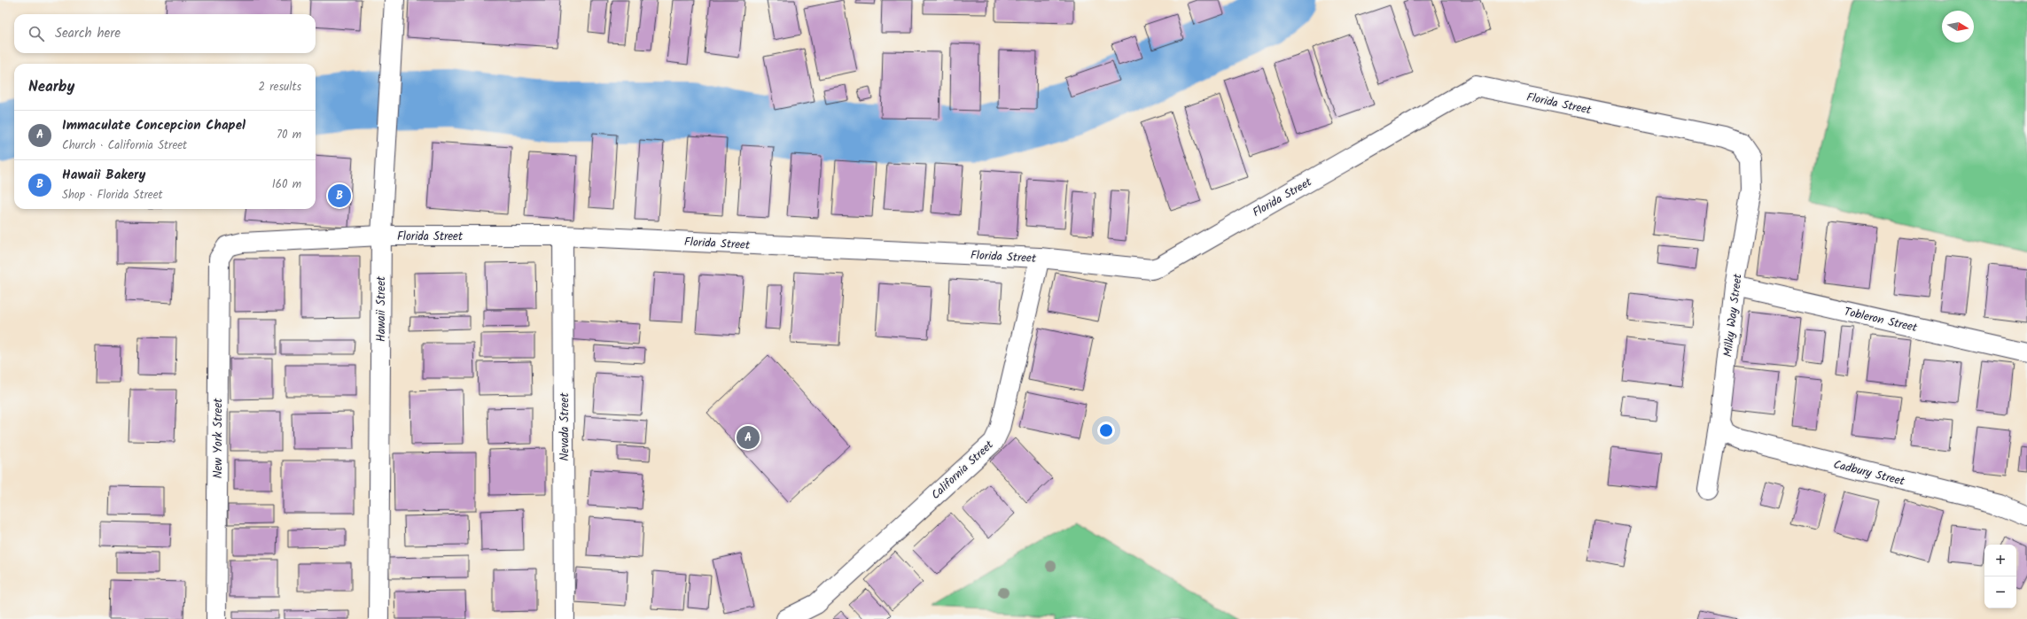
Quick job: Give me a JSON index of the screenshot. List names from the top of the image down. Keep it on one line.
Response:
{"streets":{"street":["Florida Street","Hawaii Street","Milky Way Street","Tobleron Street","Nevada Street","New York Street","California Street","Cadbury Street"]},"crossings":[["Florida Street","Hawaii Street"],["Florida Street","Milky Way Street"],["Florida Street","Nevada Street"],["Florida Street","New York Street"],["Florida Street","California Street"],["Milky Way Street","Tobleron Street"],["Milky Way Street","Cadbury Street"]],"north":"right","page":{"search":"Search here","heading":["Nearby","2 results"],"list":[{"mark":"A","name":"Immaculate Concepcion Chapel","note":"Church · California Street","value":"70 m"},{"mark":"B","name":"Hawaii Bakery","note":"Shop · Florida Street","value":"160 m"}],"pins":["B","A"],"map_buttons":["+","−"]}}
